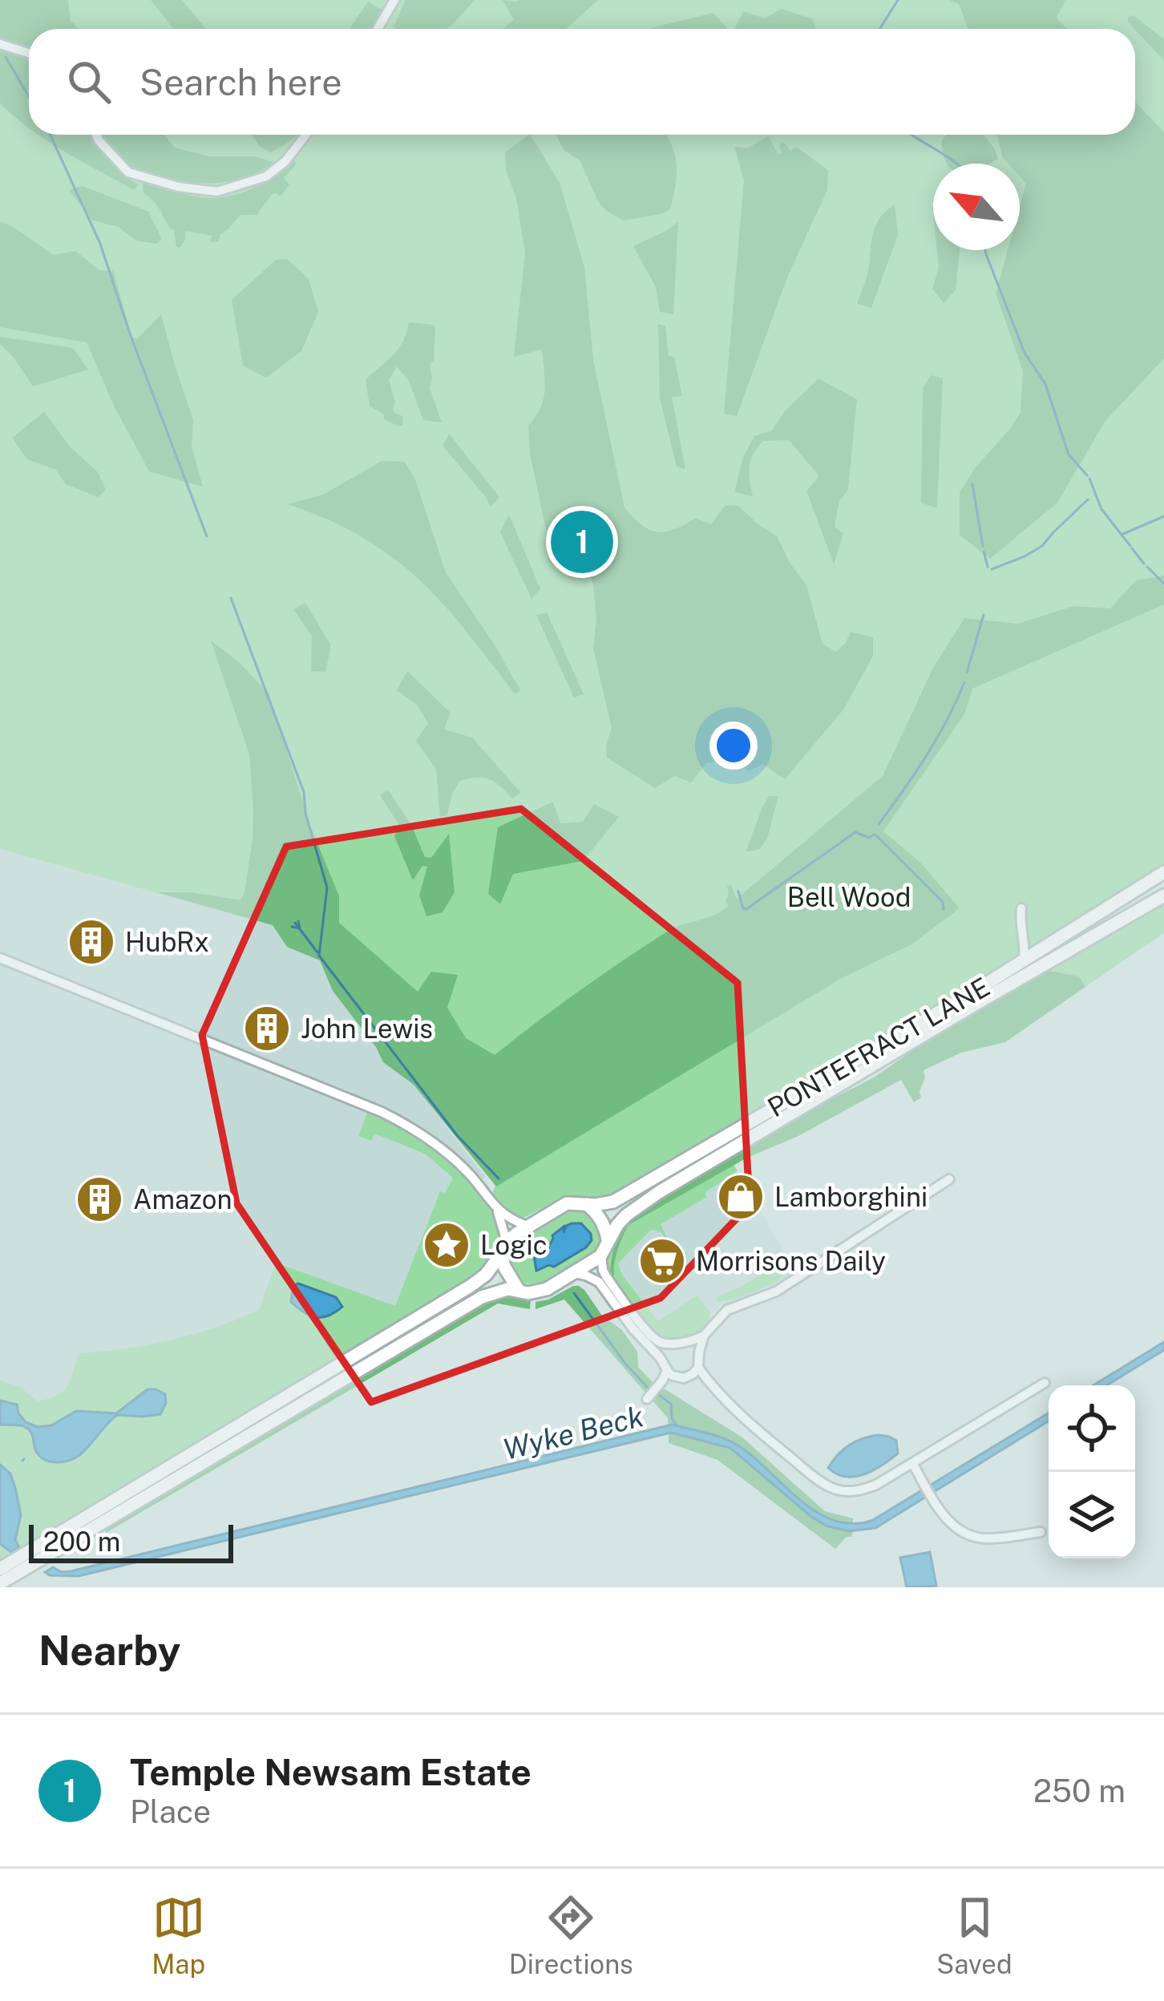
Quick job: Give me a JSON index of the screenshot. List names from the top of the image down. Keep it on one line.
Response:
{"streets":{"highway":["PONTEFRACT LANE"]},"water":["Wyke Beck"],"parks":["Bell Wood"],"places":{"building":["HubRx","John Lewis","Amazon"],"shop":["Lamborghini"],"place":["Logic"],"supermarket":["Morrisons Daily"]},"scale_bar":"200 m","north":"top left","page":{"search":"Search here","pins":"1","scale":"200 m","heading":"Nearby","list":[{"mark":"1","name":"Temple Newsam Estate","note":"Place","value":"250 m"}],"nav":["Map","Directions","Saved"]}}
